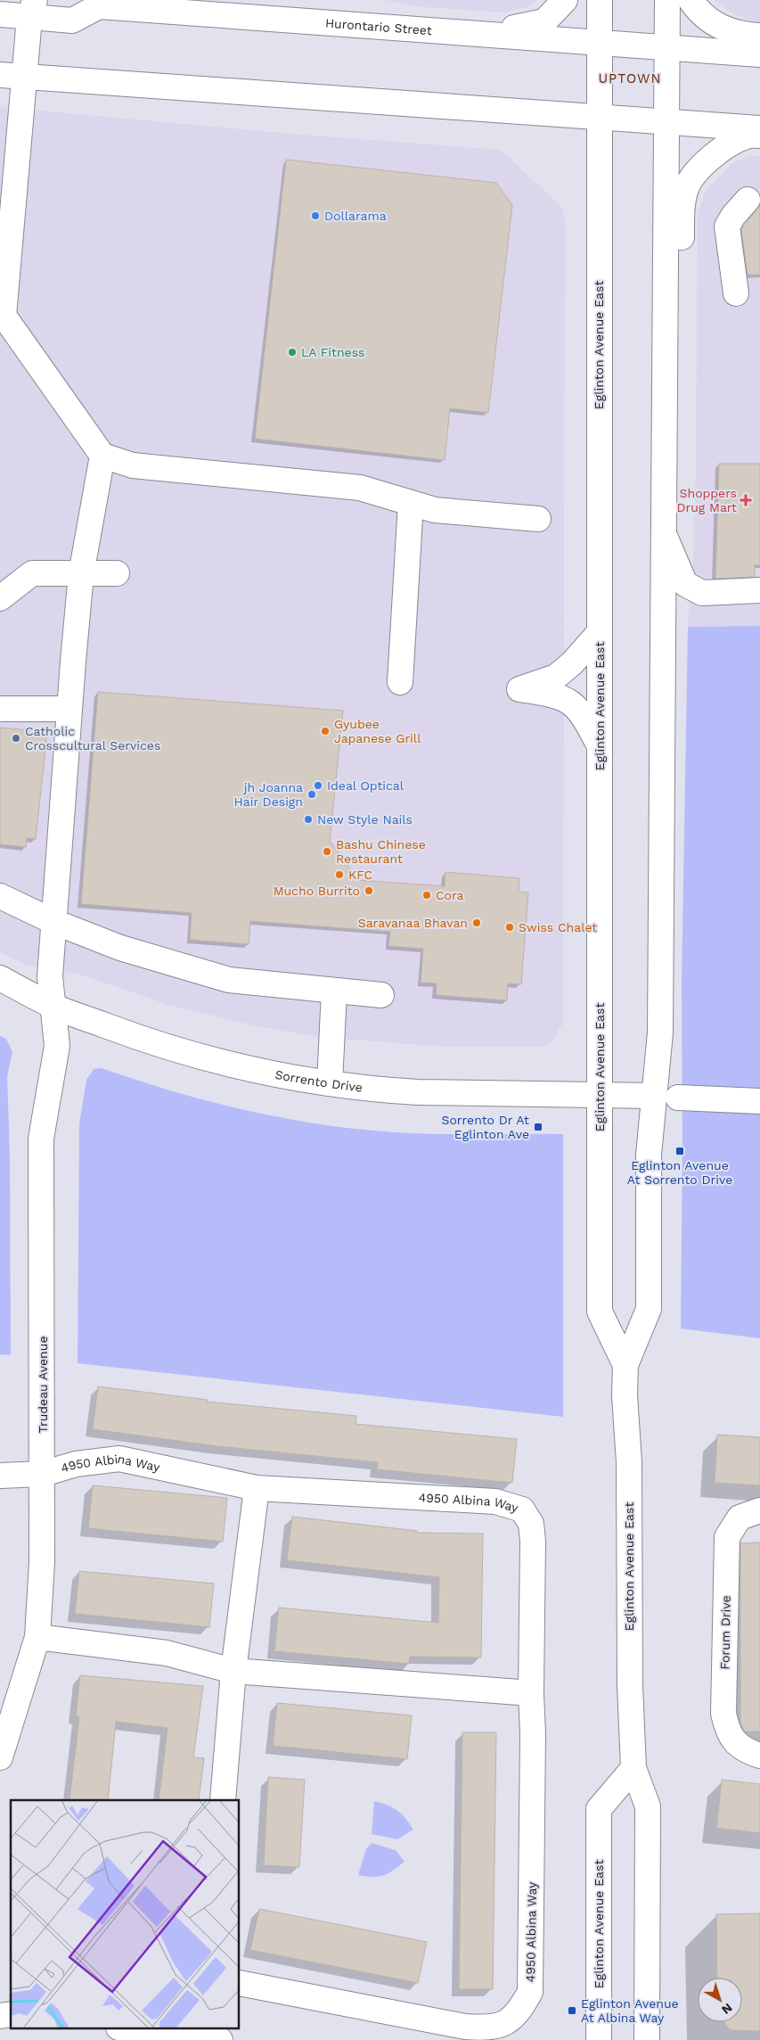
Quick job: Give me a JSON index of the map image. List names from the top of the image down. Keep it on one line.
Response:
{"streets":{"main road":["Hurontario Street","Eglinton Avenue East","Sorrento Drive","Trudeau Avenue","4950 Albina Way","Forum Drive"]},"crossings":[["Hurontario Street","Eglinton Avenue East"],["Eglinton Avenue East","Sorrento Drive"],["Sorrento Drive","Trudeau Avenue"],["Trudeau Avenue","4950 Albina Way"]],"districts":["UPTOWN"],"places":{"other":["Dollarama","LA Fitness","Gyubee Japanese Grill","Catholic Crosscultural Services","Ideal Optical","jh Joanna Hair Design","New Style Nails","Bashu Chinese Restaurant","KFC","Mucho Burrito","Cora","Saravanaa Bhavan","Swiss Chalet"],"health":["Shoppers Drug Mart"],"transit":["Sorrento Dr At Eglinton Ave","Eglinton Avenue At Sorrento Drive","Eglinton Avenue At Albina Way"]},"north":"bottom right"}
